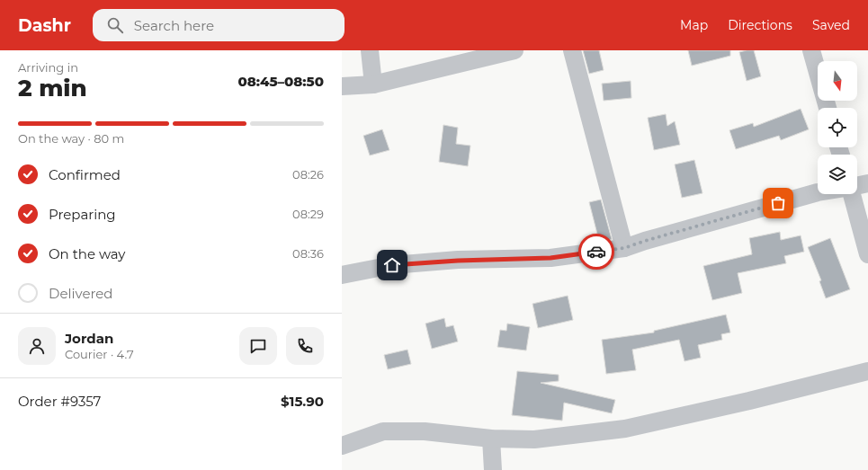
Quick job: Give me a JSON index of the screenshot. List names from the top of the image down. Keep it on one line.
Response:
{"north":"bottom","page":{"header":"Dashr","search":"Search here","nav":["Map","Directions","Saved"],"heading":["2 min","Arriving in","08:45–08:50"],"panel":["Jordan","Courier · 4.7","Order #9357","$15.90"],"bar":"On the way · 80 m","list":[["Confirmed","08:26"],["Preparing","08:29"],["On the way","08:36"],"Delivered"]}}
